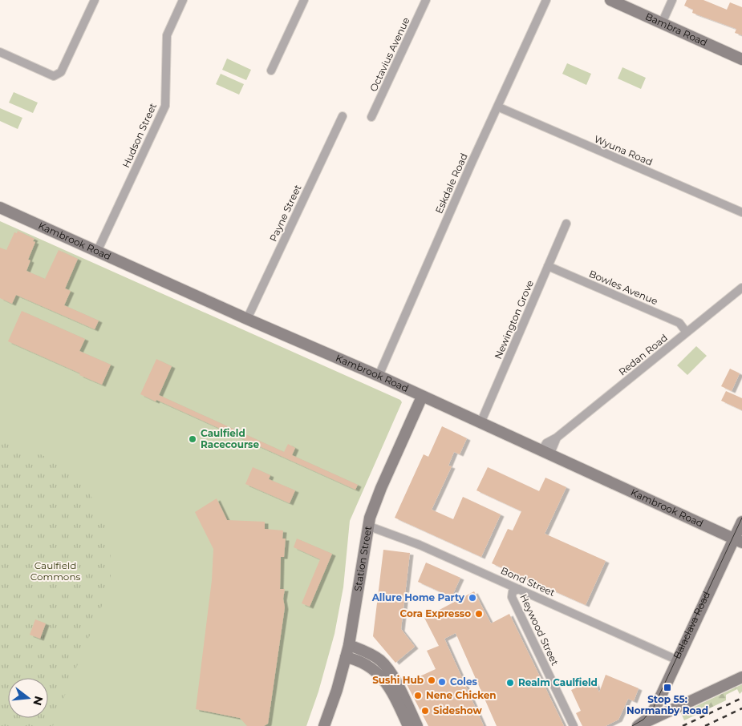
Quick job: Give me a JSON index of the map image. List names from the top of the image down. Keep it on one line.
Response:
{"streets":{"street":["Bambra Road","Octavius Avenue","Hudson Street","Wyuna Road","Eskdale Road","Payne Street","Kambrook Road","Bowles Avenue","Newington Grove","Redan Road","Station Street","Bond Street","Balaclava Road","Heywood Street"]},"crossings":[["Hudson Street","Kambrook Road"],["Wyuna Road","Eskdale Road"],["Eskdale Road","Kambrook Road"],["Payne Street","Kambrook Road"],["Kambrook Road","Newington Grove"],["Kambrook Road","Redan Road"],["Kambrook Road","Station Street"],["Kambrook Road","Balaclava Road"],["Bowles Avenue","Newington Grove"],["Bowles Avenue","Redan Road"],["Station Street","Bond Street"],["Bond Street","Balaclava Road"],["Bond Street","Heywood Street"]],"parks":["Caulfield Commons"],"places":{"other":["Caulfield Racecourse","Allure Home Party","Cora Expresso","Sushi Hub","Coles","Realm Caulfield","Nene Chicken","Sideshow"],"transit":["Stop 55: Normanby Road"]},"north":"right"}
